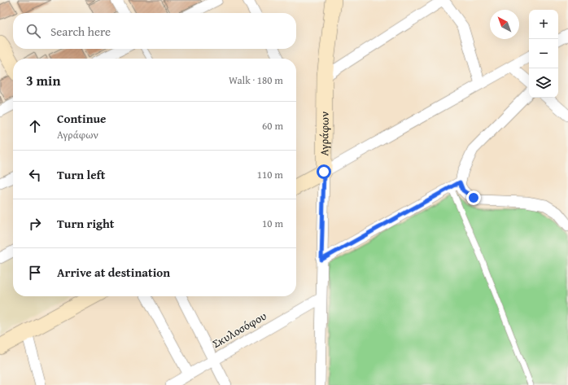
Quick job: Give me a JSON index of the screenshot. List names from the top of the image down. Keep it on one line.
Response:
{"streets":{"street":["Αγράφων","Σκυλοσόφου"]},"crossings":[["Αγράφων","Σκυλοσόφου"]],"north":"top left","page":{"map_buttons":["+","−"],"search":"Search here","heading":["3 min","Walk · 180 m"],"list":[["Continue","Αγράφων","60 m"],["Turn left","110 m"],["Turn right","10 m"],"Arrive at destination"]}}
